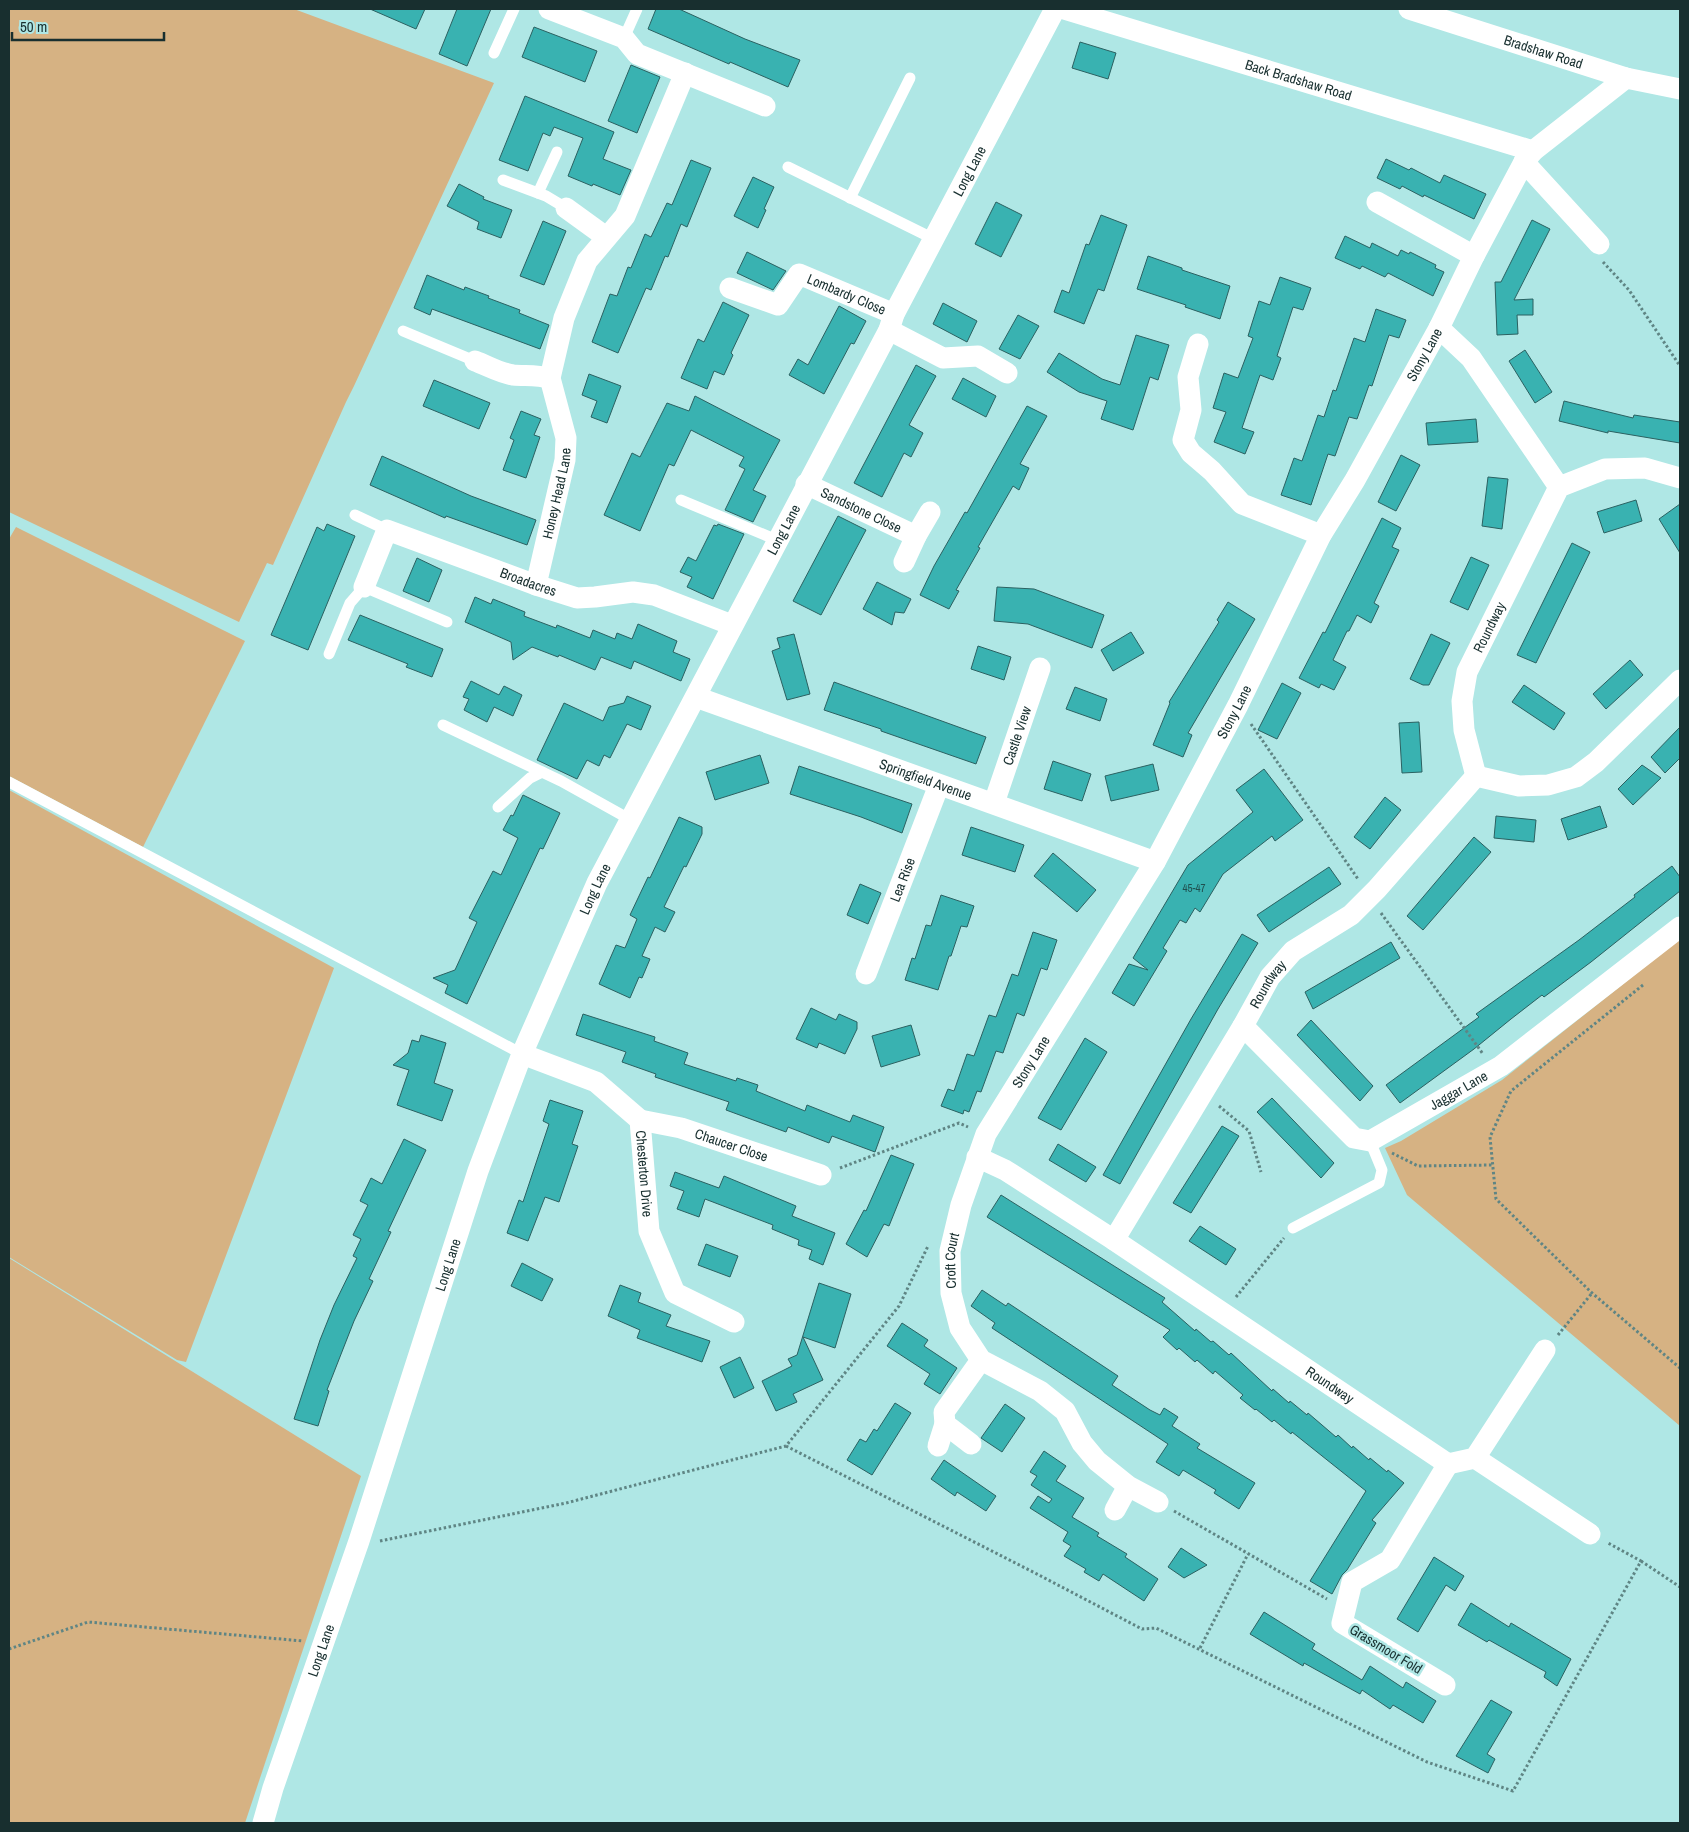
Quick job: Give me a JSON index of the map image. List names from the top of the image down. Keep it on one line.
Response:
{"streets":{"street":["Bradshaw Road","Back Bradshaw Road","Long Lane","Lombardy Close","Stony Lane","Honey Head Lane","Sandstone Close","Broadacres","Roundway","Castle View","Springfield Avenue","Lea Rise","Jaggar Lane","Chaucer Close","Chesterton Drive","Croft Court","Grassmoor Fold"]},"crossings":[["Bradshaw Road","Stony Lane"],["Back Bradshaw Road","Stony Lane"],["Long Lane","Lombardy Close"],["Long Lane","Sandstone Close"],["Long Lane","Broadacres"],["Long Lane","Springfield Avenue"],["Long Lane","Chesterton Drive"],["Stony Lane","Roundway"],["Stony Lane","Springfield Avenue"],["Stony Lane","Croft Court"],["Honey Head Lane","Broadacres"],["Roundway","Croft Court"],["Roundway","Grassmoor Fold"],["Castle View","Springfield Avenue"],["Springfield Avenue","Lea Rise"],["Chaucer Close","Chesterton Drive"]],"house_numbers":["45-47"],"scale_bar":"50 m"}
